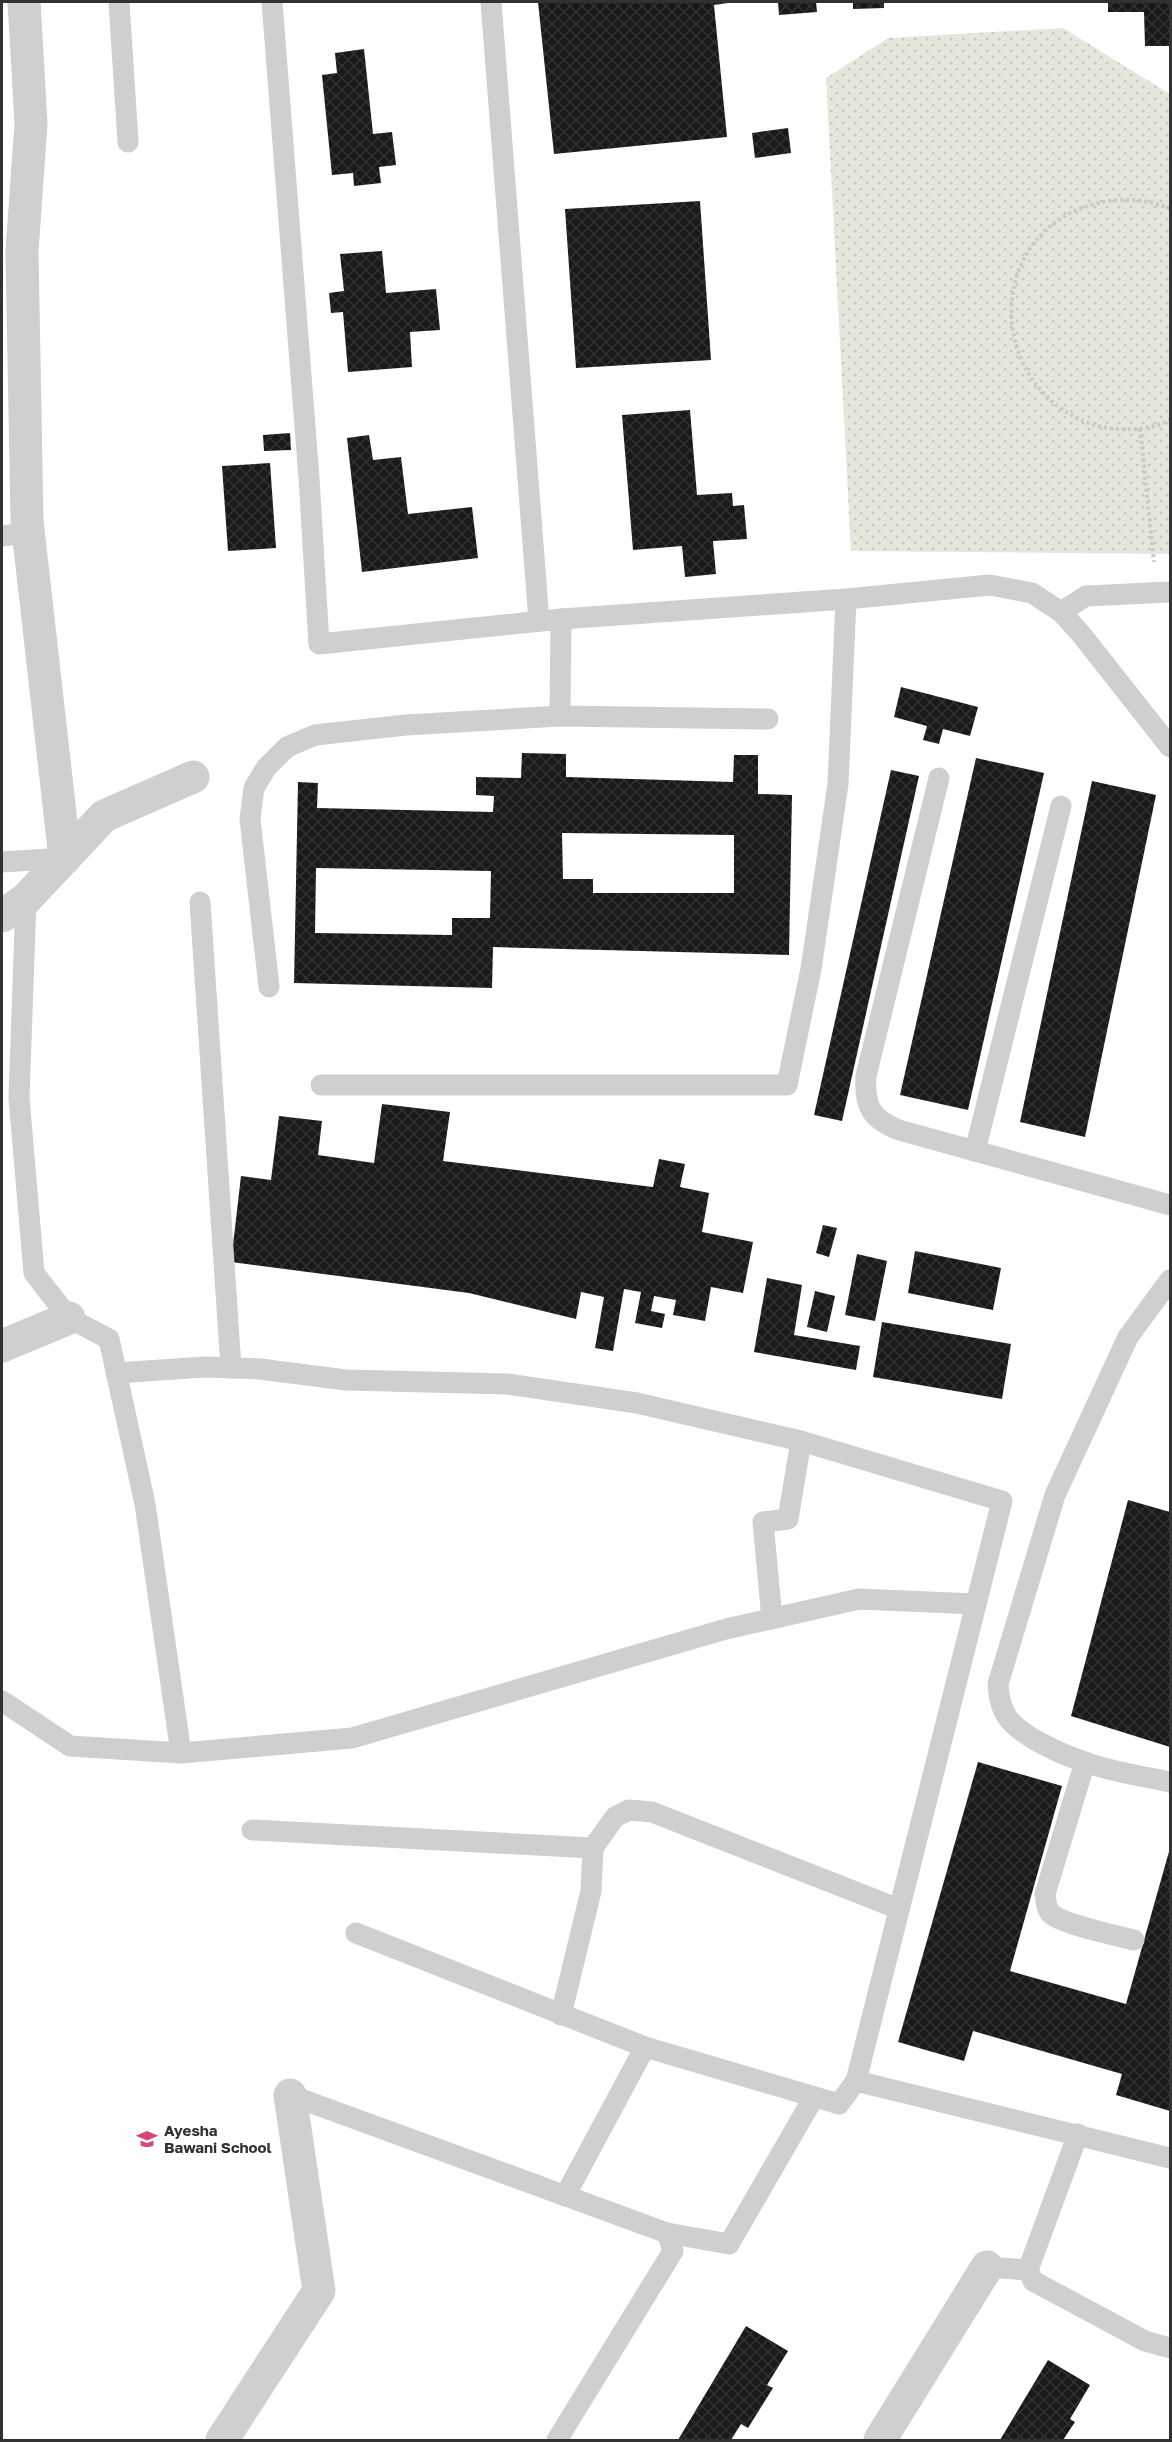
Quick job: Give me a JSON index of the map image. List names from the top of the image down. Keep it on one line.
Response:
{"places":{"school or university":["Ayesha Bawani School"]}}
